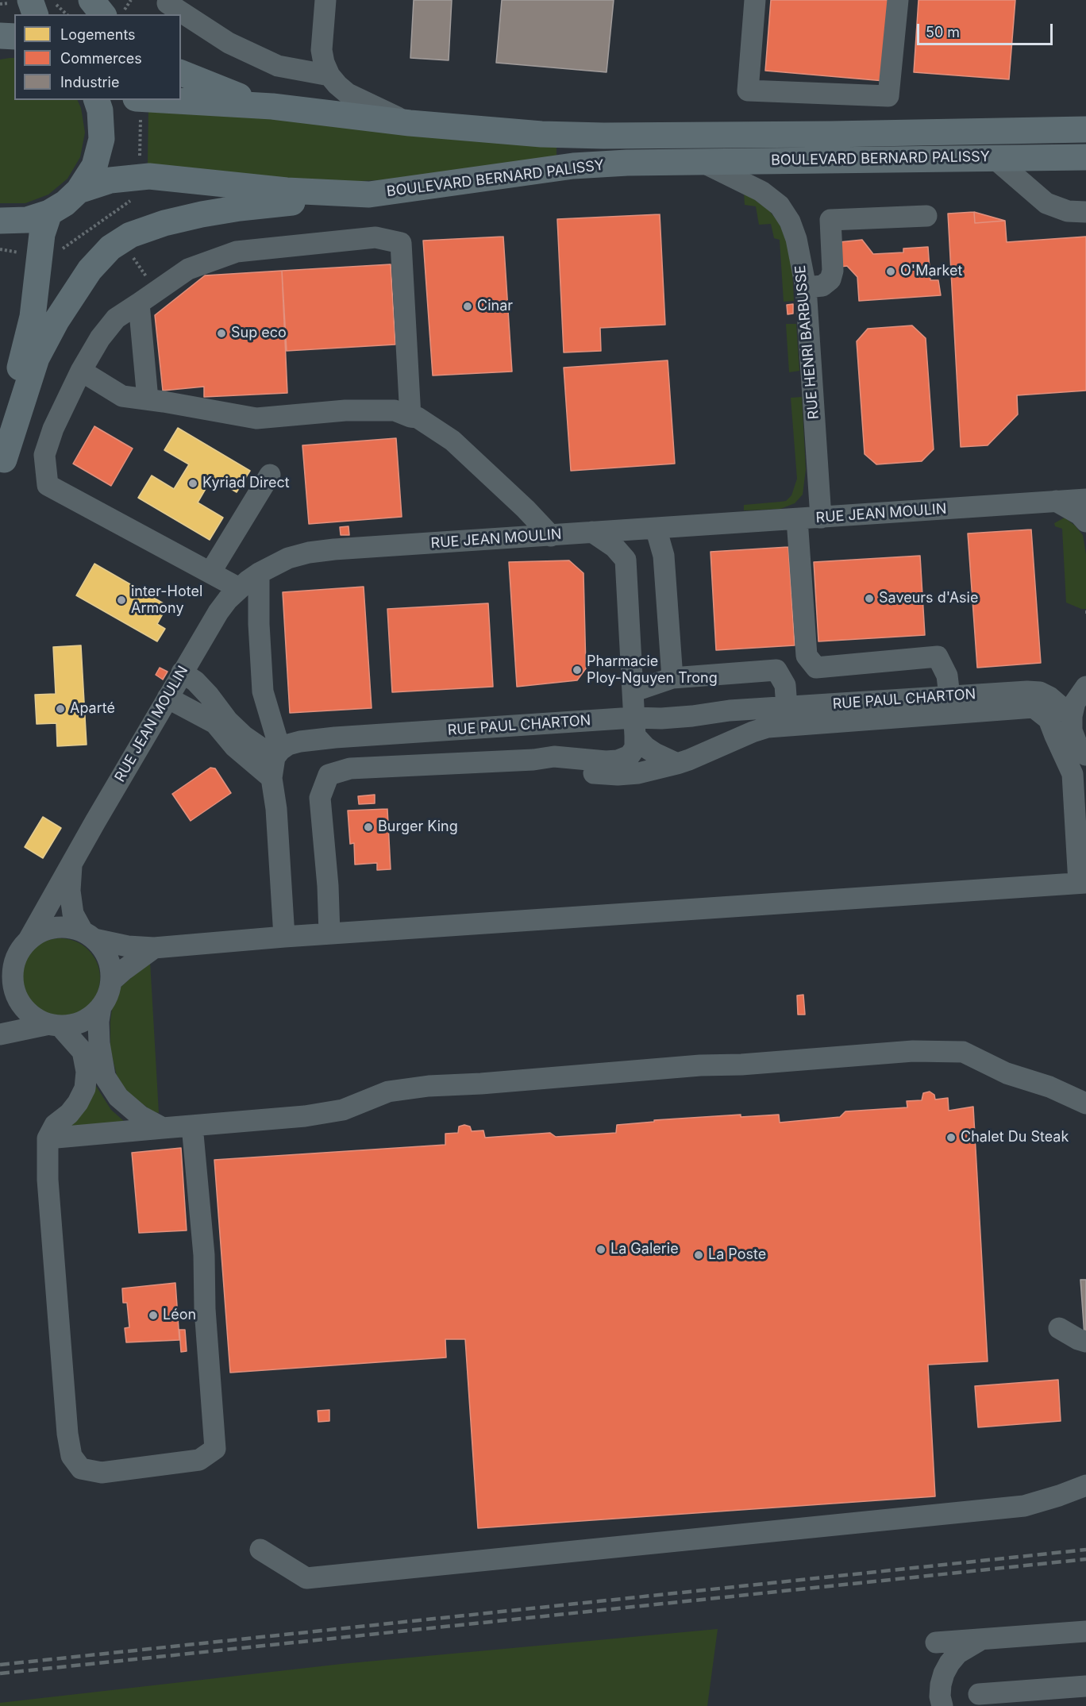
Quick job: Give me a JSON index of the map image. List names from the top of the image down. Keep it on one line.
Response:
{"streets":{"main road":["BOULEVARD BERNARD PALISSY"],"street":["RUE HENRI BARBUSSE","RUE JEAN MOULIN","RUE PAUL CHARTON"]},"crossings":[["BOULEVARD BERNARD PALISSY","RUE HENRI BARBUSSE"],["RUE HENRI BARBUSSE","RUE JEAN MOULIN"]],"places":["O'Market","Cinar","Sup eco","Kyriad Direct","Saveurs d'Asie","inter-Hotel Armony","Pharmacie Ploy-Nguyen Trong","Aparté","Burger King","Chalet Du Steak","La Galerie","La Poste","Léon"],"legend":["Logements","Commerces","Industrie"],"scale_bar":"50 m"}
